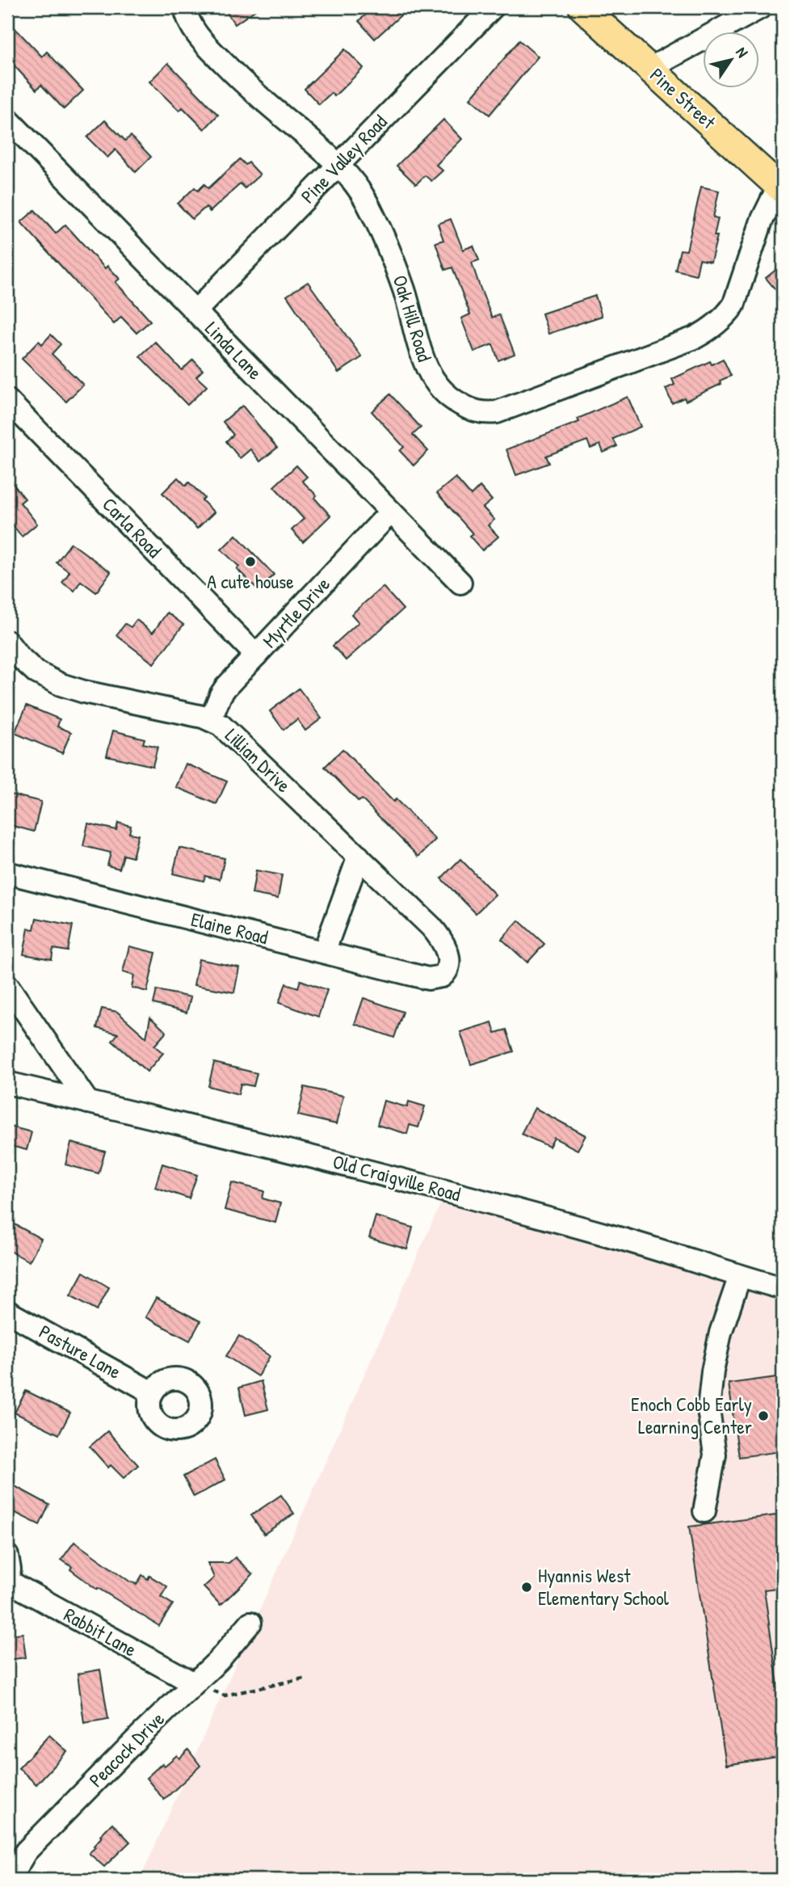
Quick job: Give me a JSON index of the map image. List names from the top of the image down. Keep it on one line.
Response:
{"streets":{"main road":["Pine Street"],"street":["Pine Valley Road","Oak Hill Road","Linda Lane","Carla Road","Myrtle Drive","Lillian Drive","Elaine Road","Old Craigville Road","Pasture Lane","Rabbit Lane","Peacock Drive"]},"crossings":[["Pine Street","Oak Hill Road"],["Pine Valley Road","Oak Hill Road"],["Pine Valley Road","Linda Lane"],["Linda Lane","Myrtle Drive"],["Carla Road","Myrtle Drive"],["Myrtle Drive","Lillian Drive"],["Lillian Drive","Elaine Road"],["Rabbit Lane","Peacock Drive"]],"places":["A cute house","Enoch Cobb Early Learning Center","Hyannis West Elementary School"],"north":"top right"}
